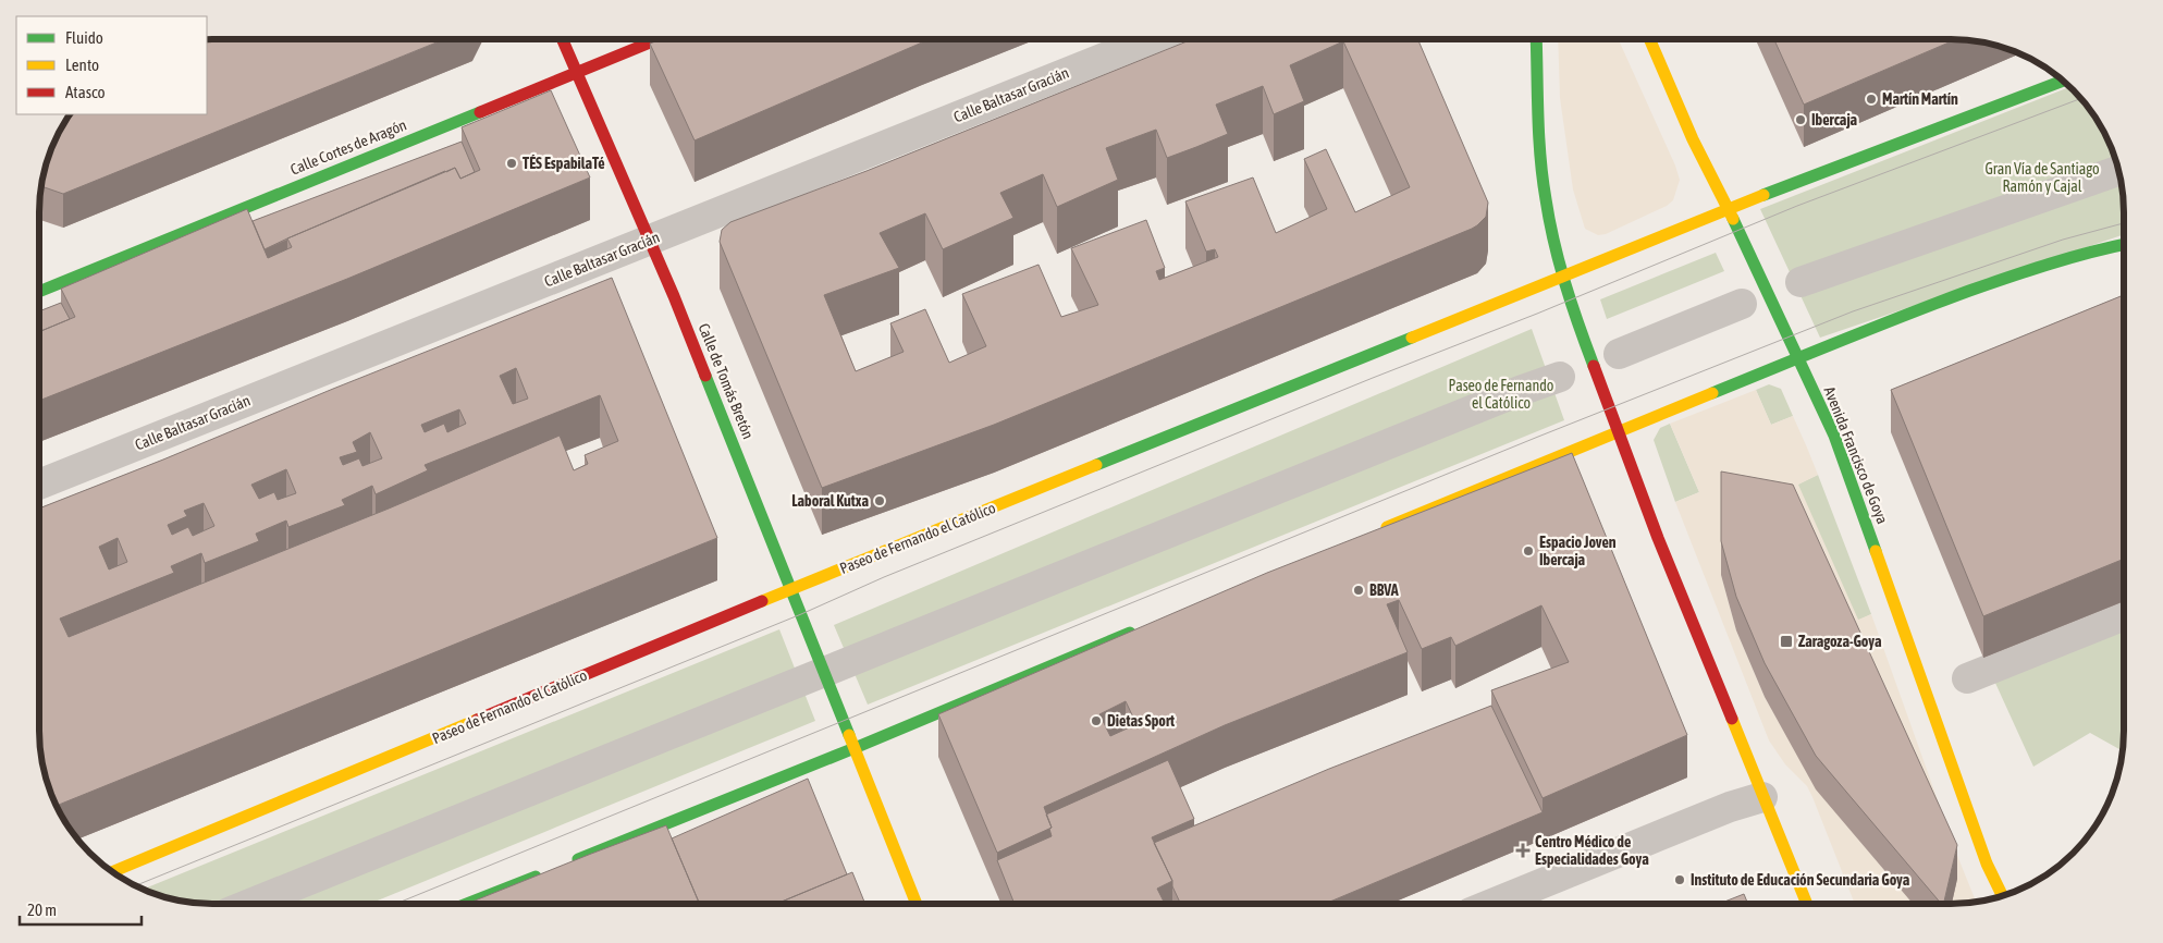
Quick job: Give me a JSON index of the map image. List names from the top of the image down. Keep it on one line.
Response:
{"streets":{"main road":["Calle Cortes de Aragón","Calle de Tomás Bretón","Avenida Francisco de Goya","Paseo de Fernando el Católico"],"street":["Calle Baltasar Gracián"]},"crossings":[["Calle Baltasar Gracián","Calle de Tomás Bretón"],["Calle Cortes de Aragón","Calle de Tomás Bretón"],["Calle de Tomás Bretón","Paseo de Fernando el Católico"],["Avenida Francisco de Goya","Paseo de Fernando el Católico"]],"parks":["Gran Vía de Santiago Ramón y Cajal","Paseo de Fernando el Católico"],"places":{"other":["Martín Martín","Ibercaja","TÉS EspabilaTé","Laboral Kutxa","Espacio Joven Ibercaja","BBVA","Dietas Sport","Instituto de Educación Secundaria Goya"],"transit":["Zaragoza-Goya"],"health":["Centro Médico de Especialidades Goya"]},"legend":["Fluido","Lento","Atasco"],"scale_bar":"20 m"}
